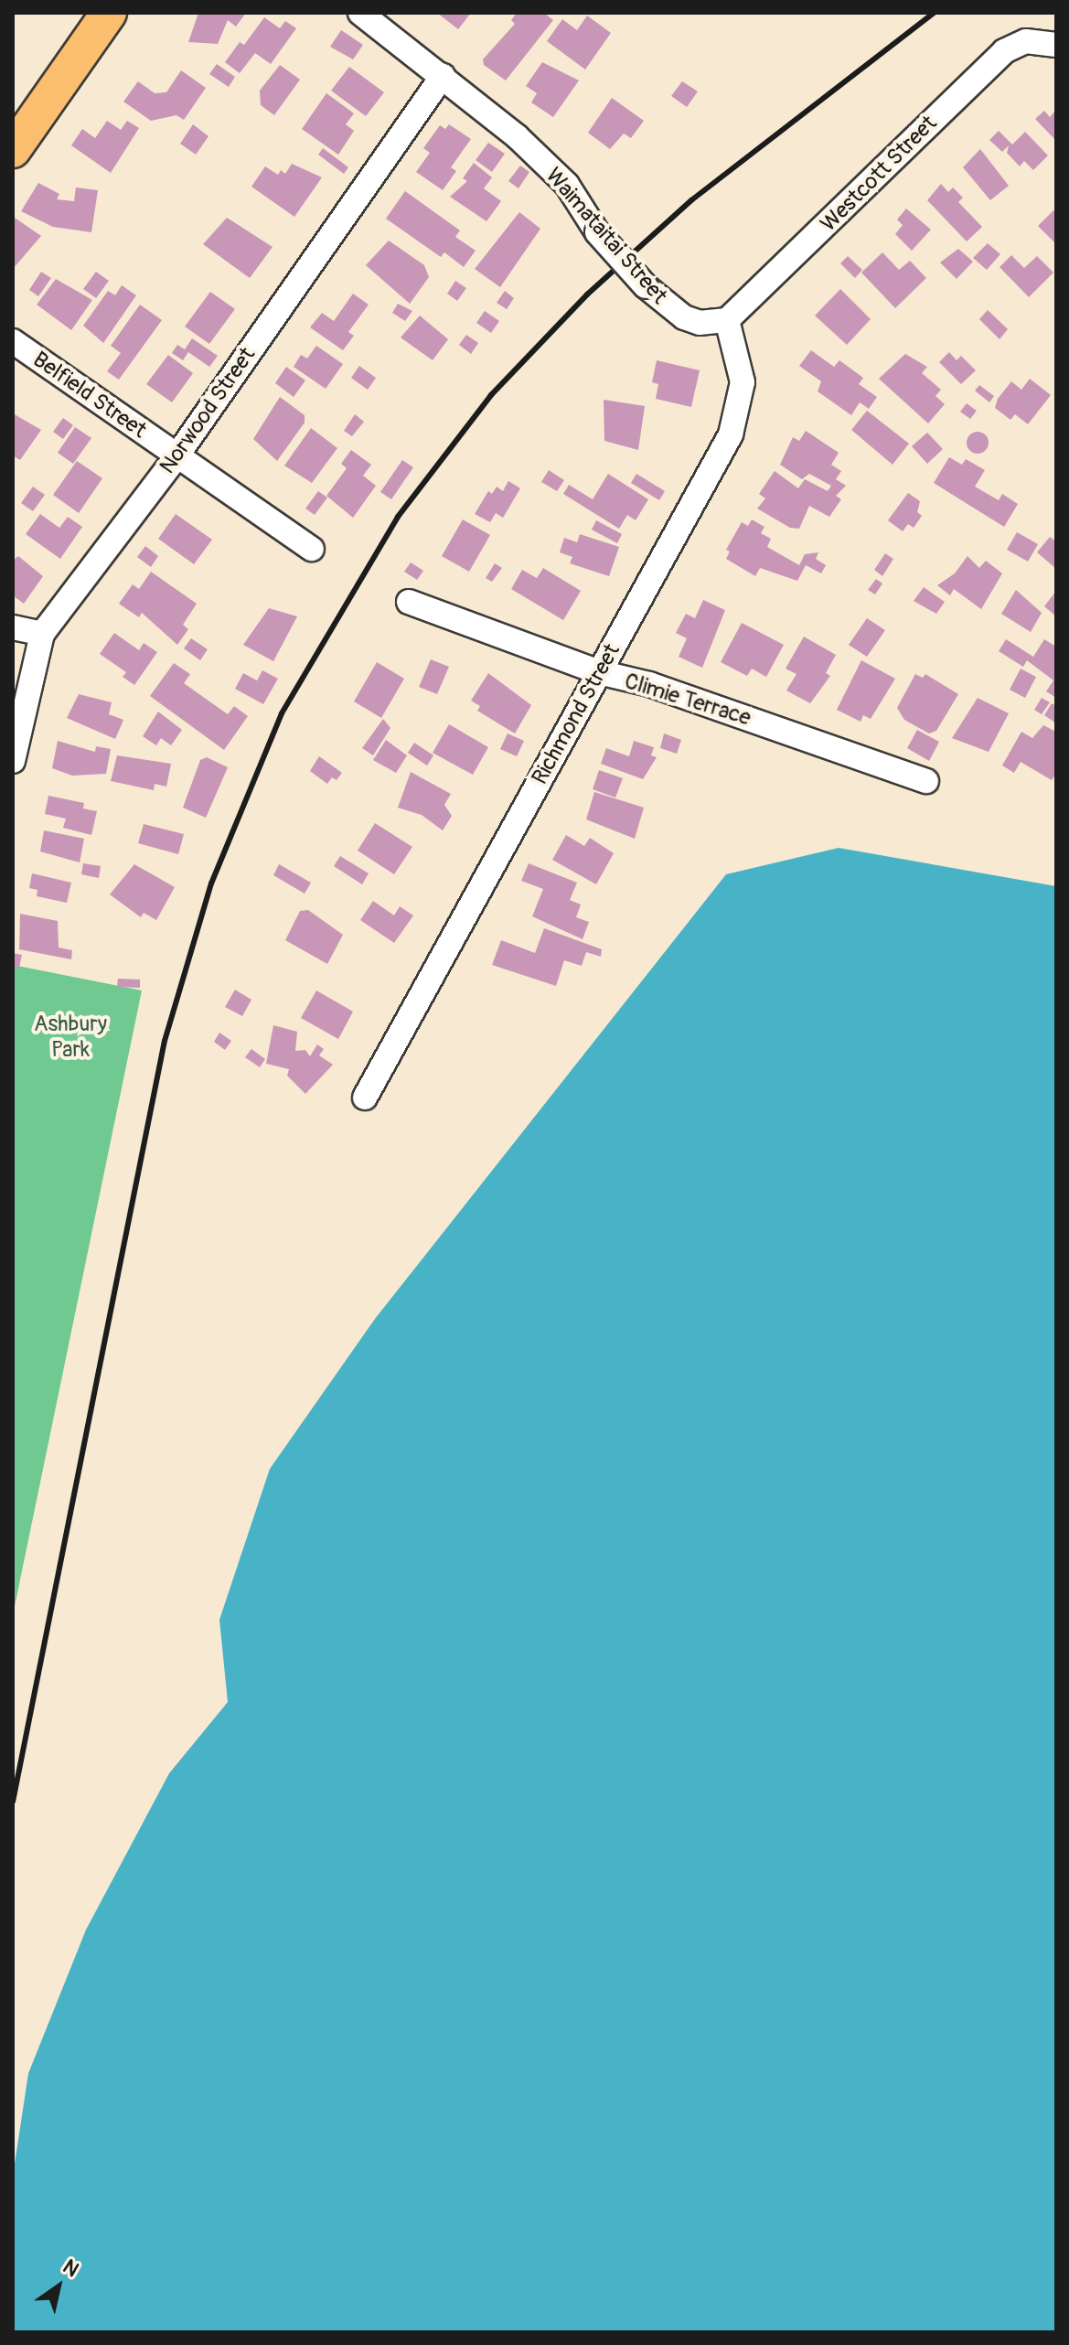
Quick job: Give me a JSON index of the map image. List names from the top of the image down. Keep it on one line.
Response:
{"streets":{"street":["Westcott Street","Waimataitai Street","Belfield Street","Norwood Street","Climie Terrace","Richmond Street"]},"crossings":[["Westcott Street","Waimataitai Street"],["Westcott Street","Richmond Street"],["Waimataitai Street","Norwood Street"],["Waimataitai Street","Richmond Street"],["Belfield Street","Norwood Street"],["Climie Terrace","Richmond Street"]],"parks":["Ashbury Park"],"north":"top right"}
